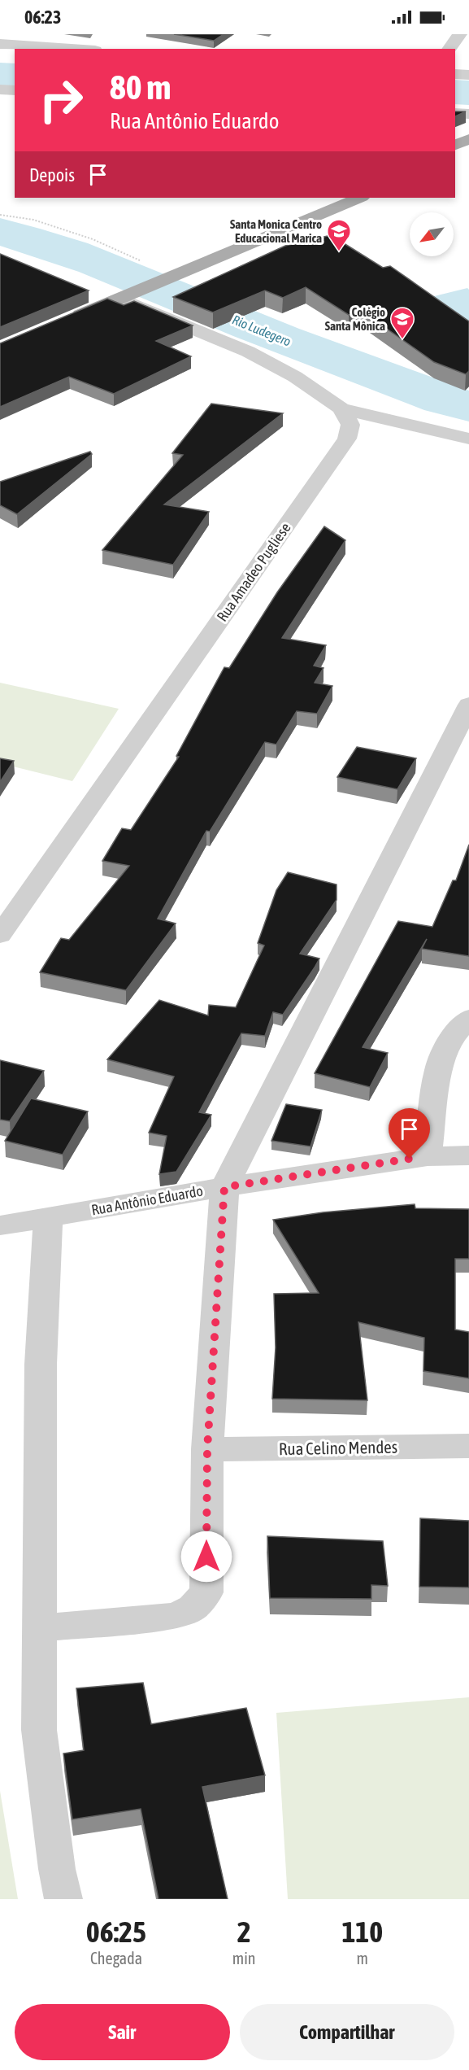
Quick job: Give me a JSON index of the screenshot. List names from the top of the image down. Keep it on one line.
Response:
{"streets":{"street":["Rua Amadeo Pugliese","Rua Antônio Eduardo","Rua Celino Mendes"]},"water":["Rio Ludegero"],"places":{"school or university":["Santa Monica Centro Educacional Marica","Colégio Santa Mônica"]},"north":"bottom left","page":{"status":"06:23","turn":["80 m","Rua Antônio Eduardo"],"then":"Depois","eta":["06:25","Chegada","2","min","110","m"],"buttons":["Sair","Compartilhar"]}}
